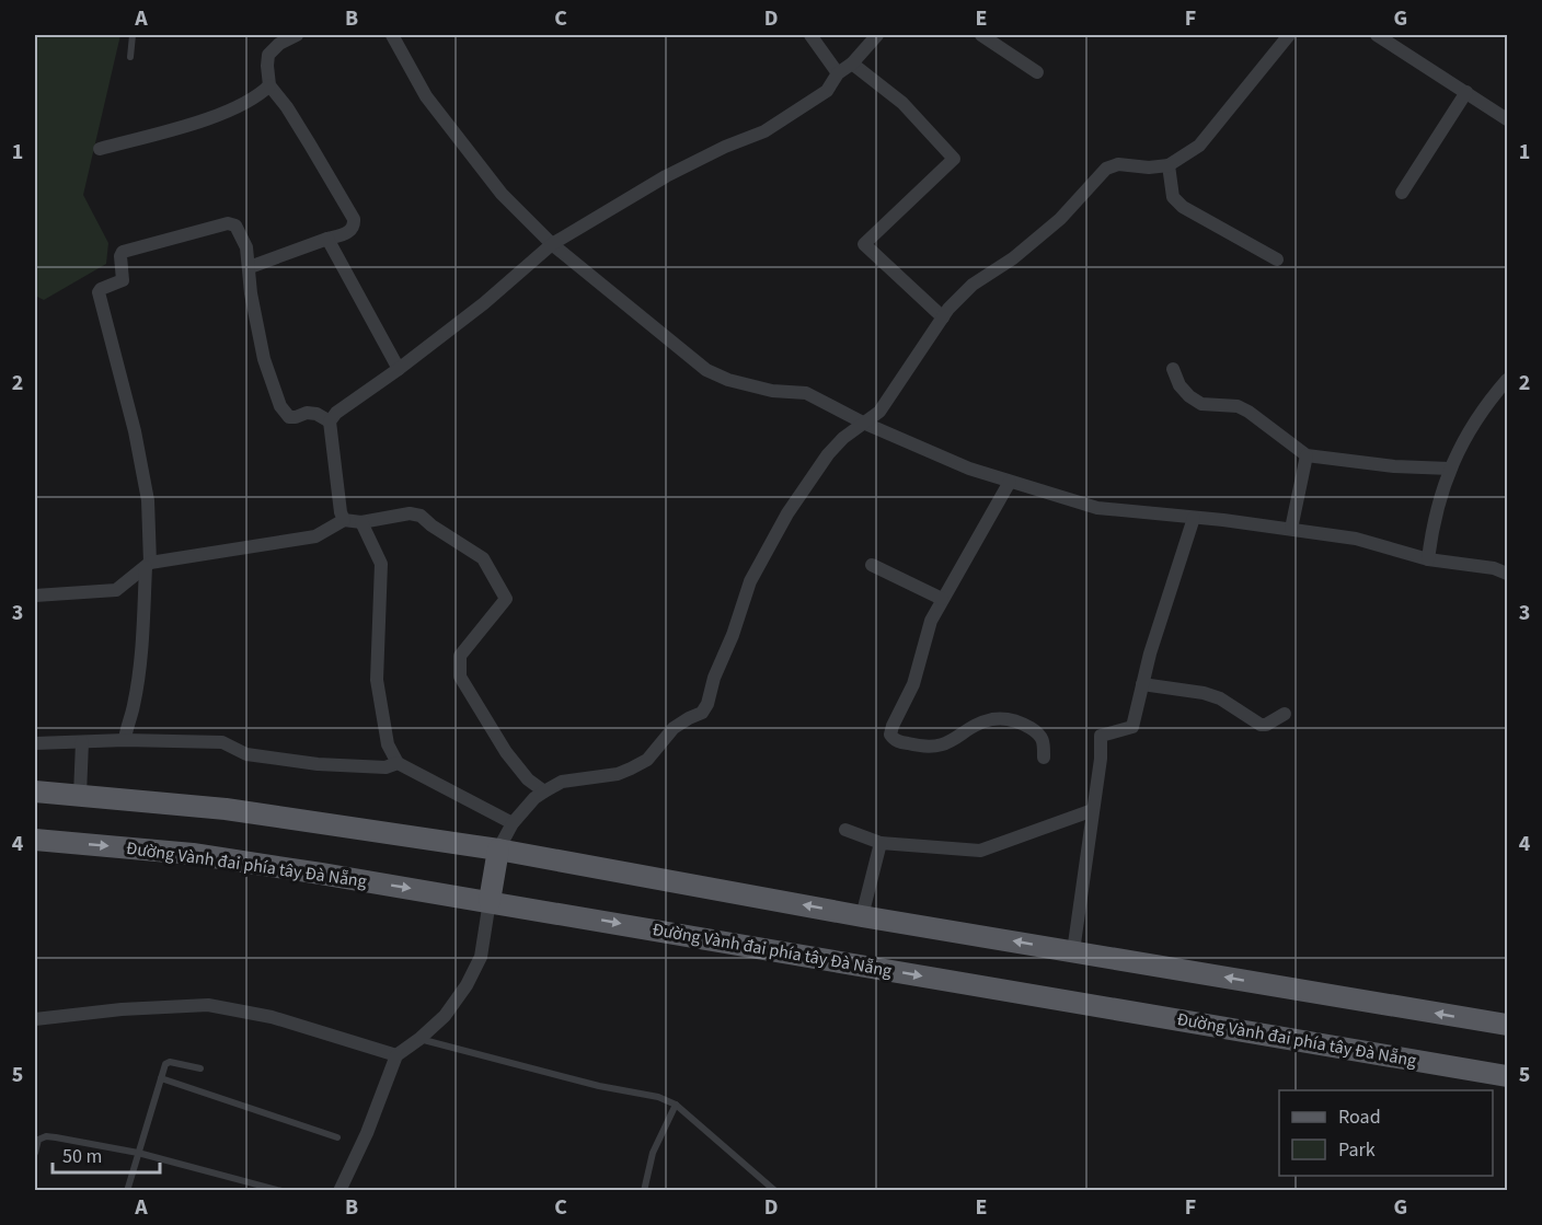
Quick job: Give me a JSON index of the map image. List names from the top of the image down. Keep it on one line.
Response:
{"streets":{"main road":["Đường Vành đai phía tây Đà Nẵng"]},"legend":["Road","Park"],"scale_bar":"50 m","grid":{"columns":["A","B","C","D","E","F","G"],"rows":["1","2","3","4","5"]}}
